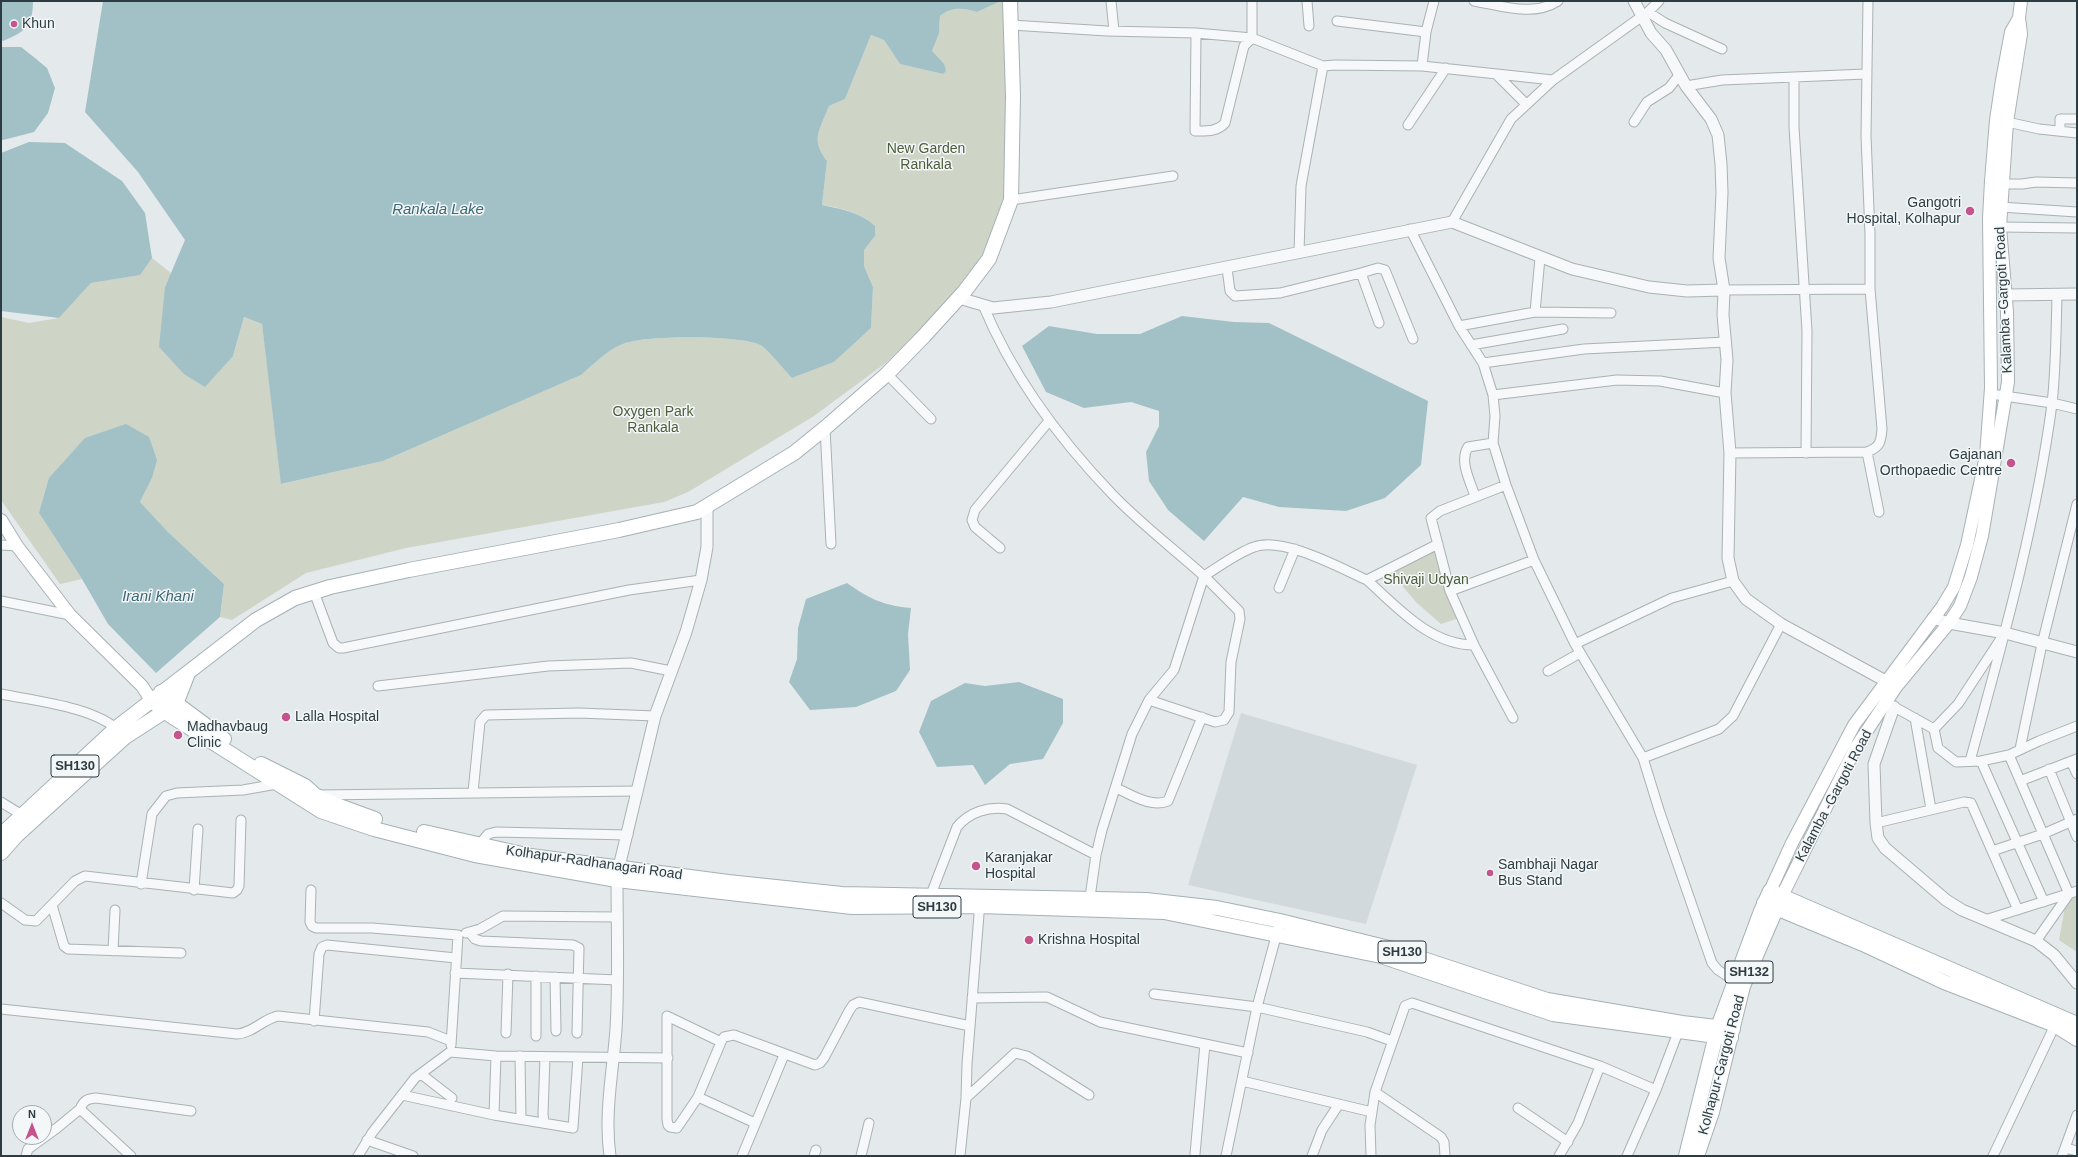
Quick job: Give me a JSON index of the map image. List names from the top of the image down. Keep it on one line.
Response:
{"streets":{"main road":["Kalamba -Gargoti Road","SH130","Kolhapur-Radhanagari Road","SH132","Kolhapur-Gargoti Road"]},"crossings":[["Kalamba -Gargoti Road","SH130"],["Kalamba -Gargoti Road","Kolhapur-Gargoti Road"],["SH130","Kolhapur-Radhanagari Road"],["SH130","Kolhapur-Gargoti Road"]],"water":["Rankala Lake","Irani Khani"],"parks":["New Garden Rankala","Oxygen Park Rankala","Shivaji Udyan"],"places":["Khun","Gangotri Hospital, Kolhapur","Gajanan Orthopaedic Centre","Lalla Hospital","Madhavbaug Clinic","Karanjakar Hospital","Sambhaji Nagar Bus Stand","Krishna Hospital"],"north":"top"}
